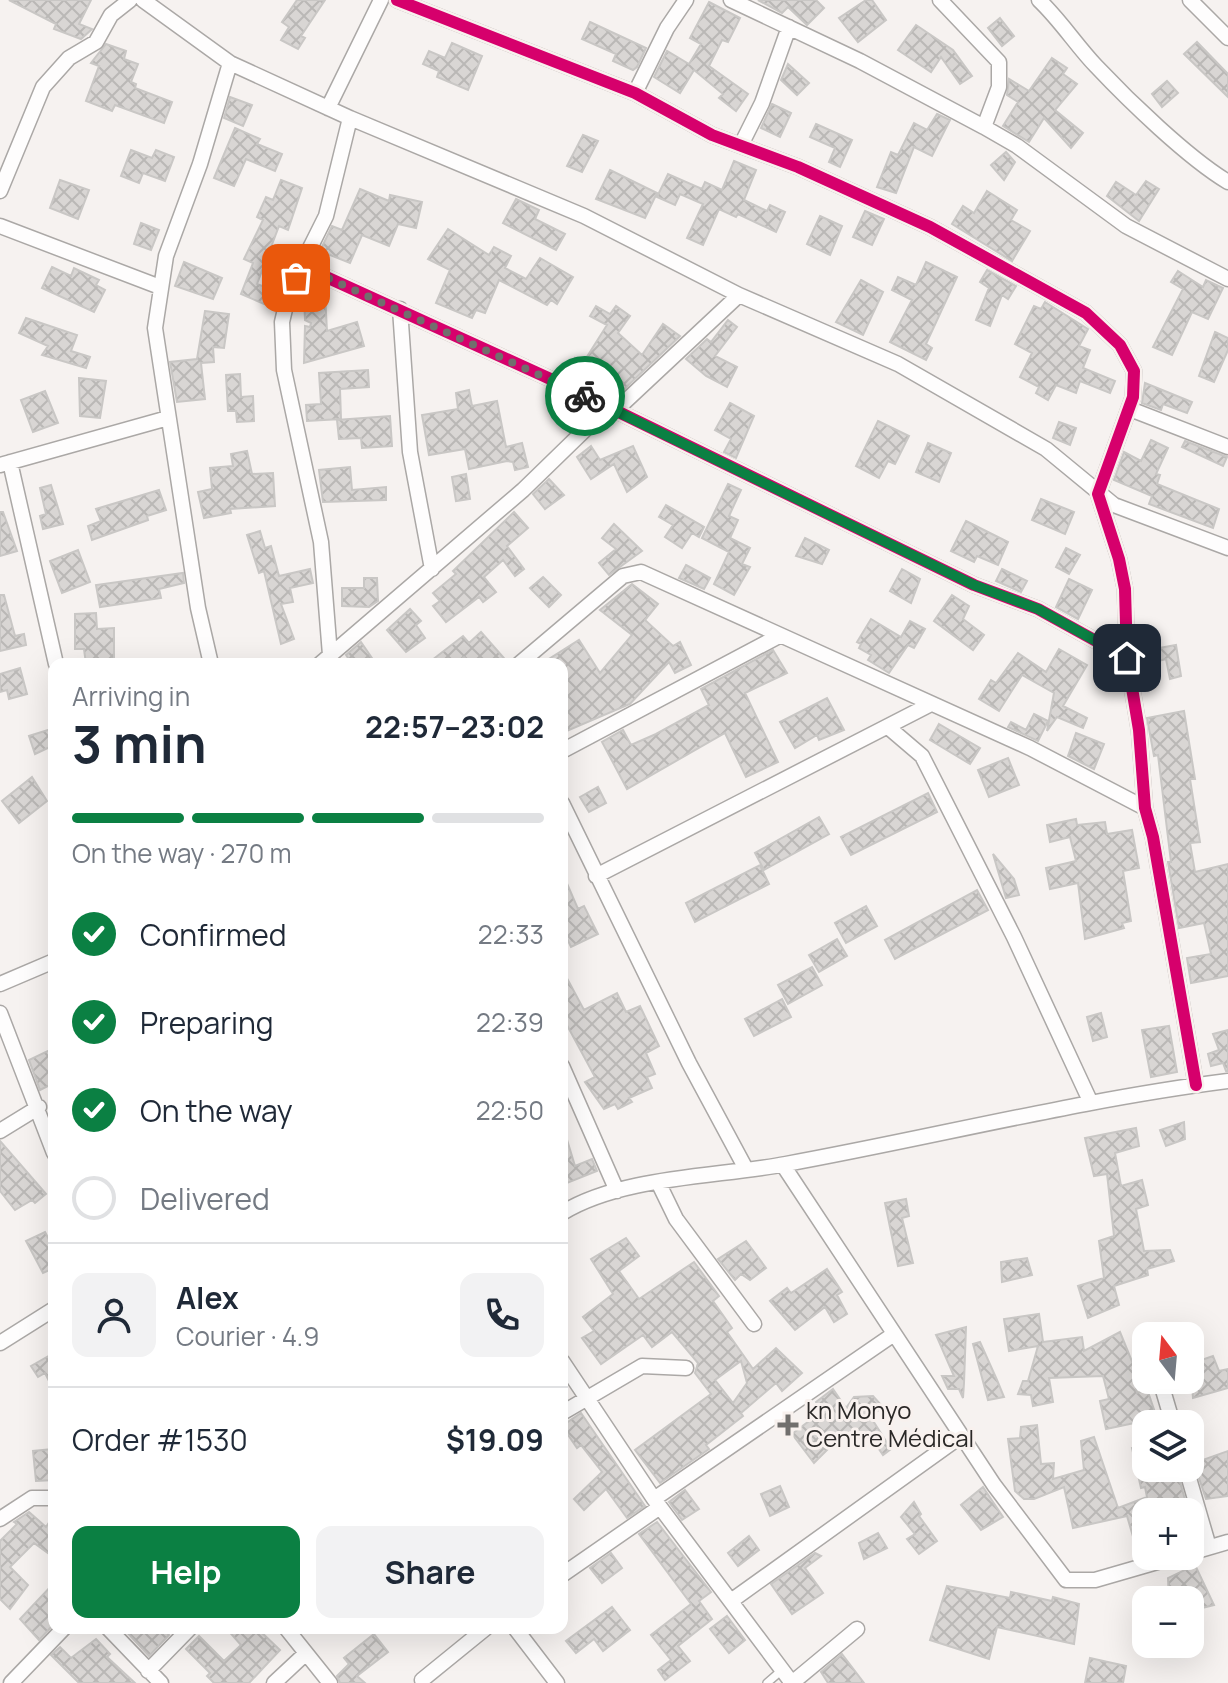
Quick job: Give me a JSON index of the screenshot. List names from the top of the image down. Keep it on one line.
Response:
{"places":{"health":["kn Monyo Centre Médical"]},"north":"top","page":{"heading":["3 min","Arriving in","22:57–23:02"],"panel":["Alex","Courier · 4.9","Order #1530","$19.09"],"bar":"On the way · 270 m","list":[["Confirmed","22:33"],["Preparing","22:39"],["On the way","22:50"],"Delivered"],"map_buttons":["+","−"],"buttons":["Help","Share"]}}
